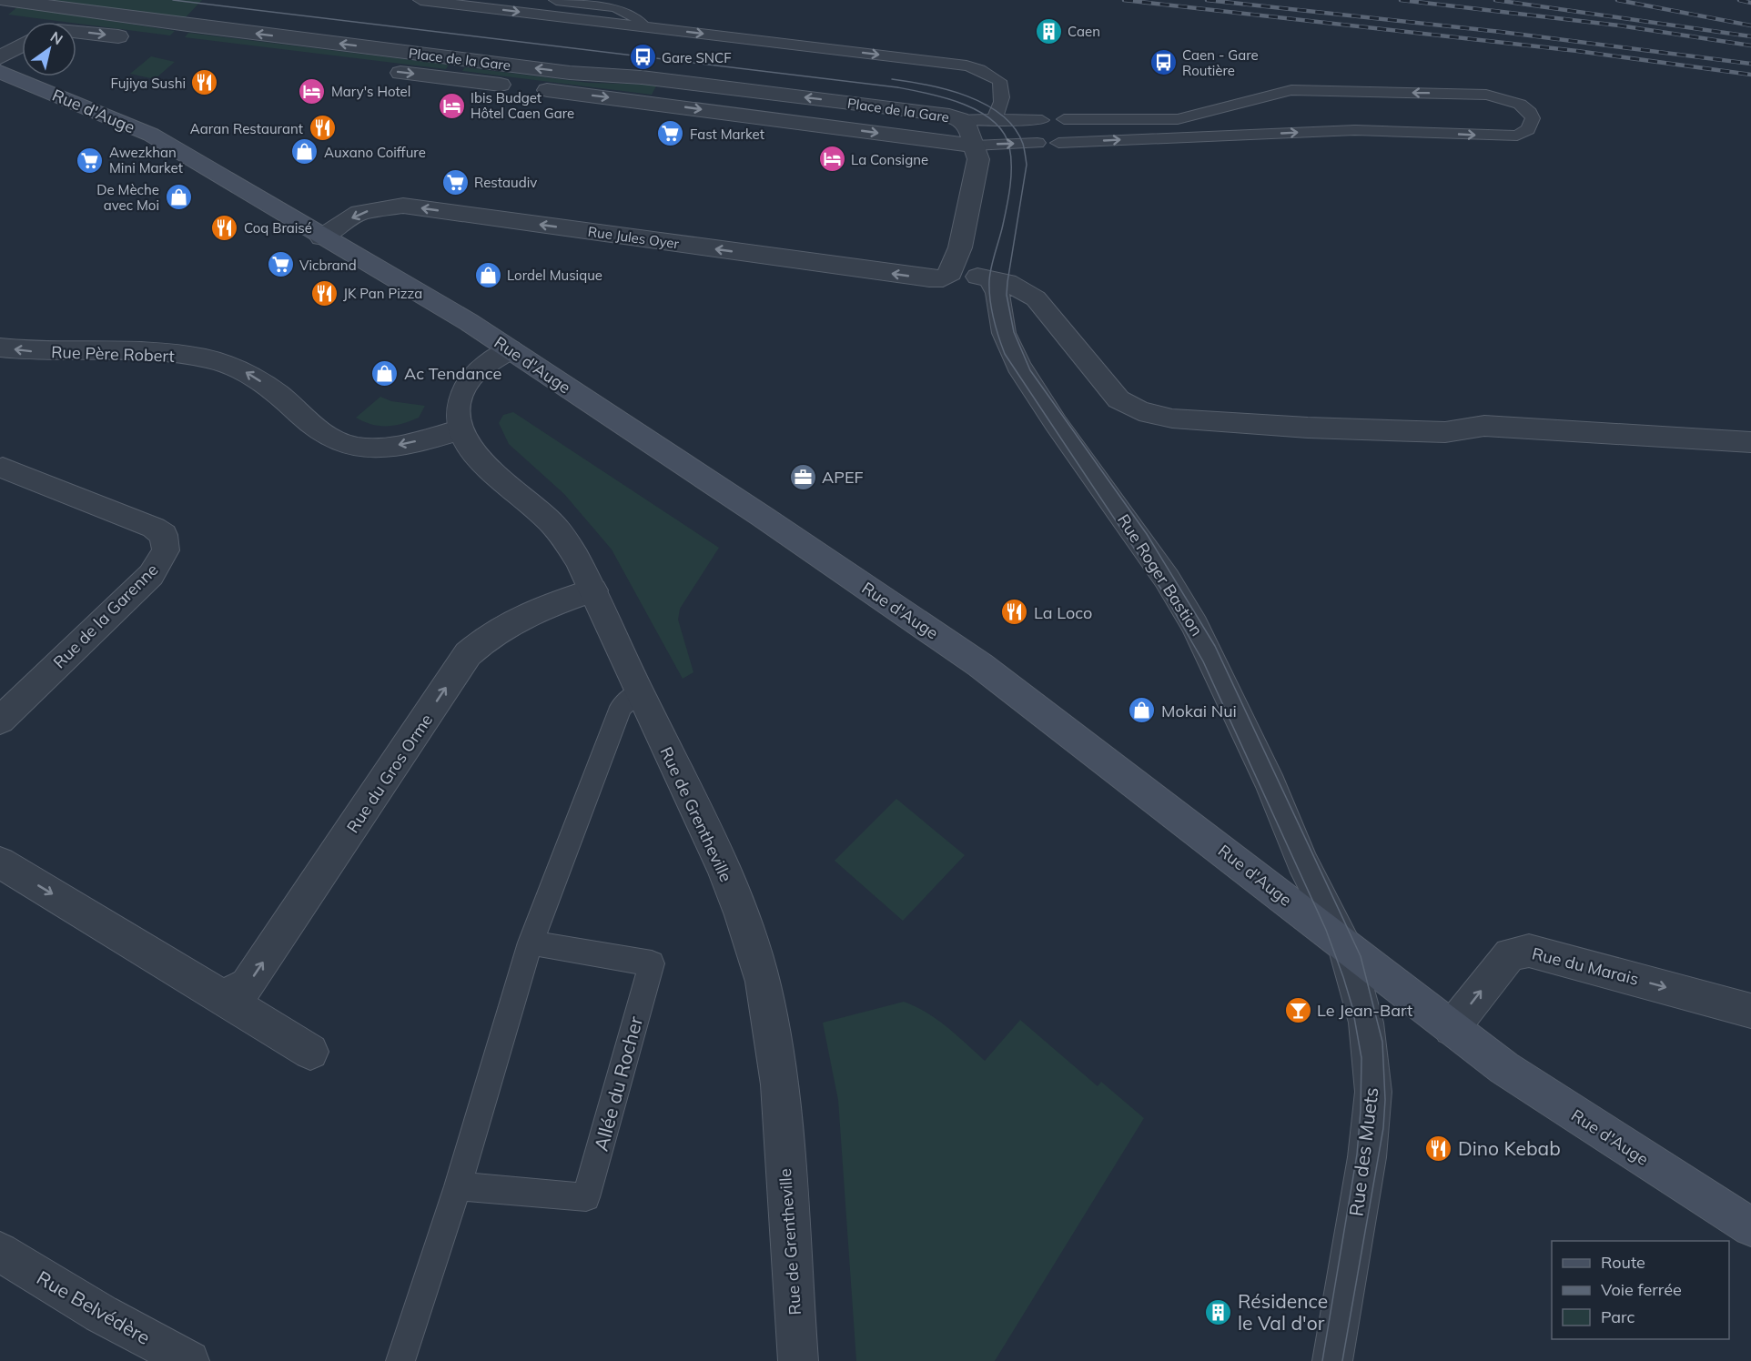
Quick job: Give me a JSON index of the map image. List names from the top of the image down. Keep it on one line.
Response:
{"streets":{"main road":["Rue d'Auge"],"street":["Place de la Gare","Rue Jules Oyer","Rue Père Robert","Rue Roger Bastion","Rue de la Garenne","Rue du Gros Orme","Rue de Grentheville","Rue du Marais","Rue des Muets","Rue Belvédère"],"lane":["Allée du Rocher"]},"crossings":[["Rue d'Auge","Rue Jules Oyer"],["Rue d'Auge","Rue Roger Bastion"],["Rue d'Auge","Rue du Marais"],["Rue d'Auge","Rue des Muets"],["Rue Père Robert","Rue de Grentheville"],["Rue Roger Bastion","Rue des Muets"],["Rue du Gros Orme","Rue de Grentheville"]],"one_way":["Rue Jules Oyer","Rue Père Robert","Rue du Gros Orme","Rue du Marais"],"places":{"building":["Caen","Résidence le Val d'or"],"bus stop":["Gare SNCF","Caen - Gare Routière"],"restaurant":["Fujiya Sushi","Aaran Restaurant","Coq Braisé","JK Pan Pizza","La Loco","Dino Kebab"],"hotel":["Mary's Hotel","Ibis Budget Hôtel Caen Gare","La Consigne"],"supermarket":["Fast Market","Awezkhan Mini Market","Restaudiv","Vicbrand"],"shop":["Auxano Coiffure","De Mèche avec Moi","Lordel Musique","Ac Tendance","Mokai Nui"],"office":["APEF"],"bar":["Le Jean-Bart"]},"legend":["Route","Voie ferrée","Parc"],"north":"top right"}
